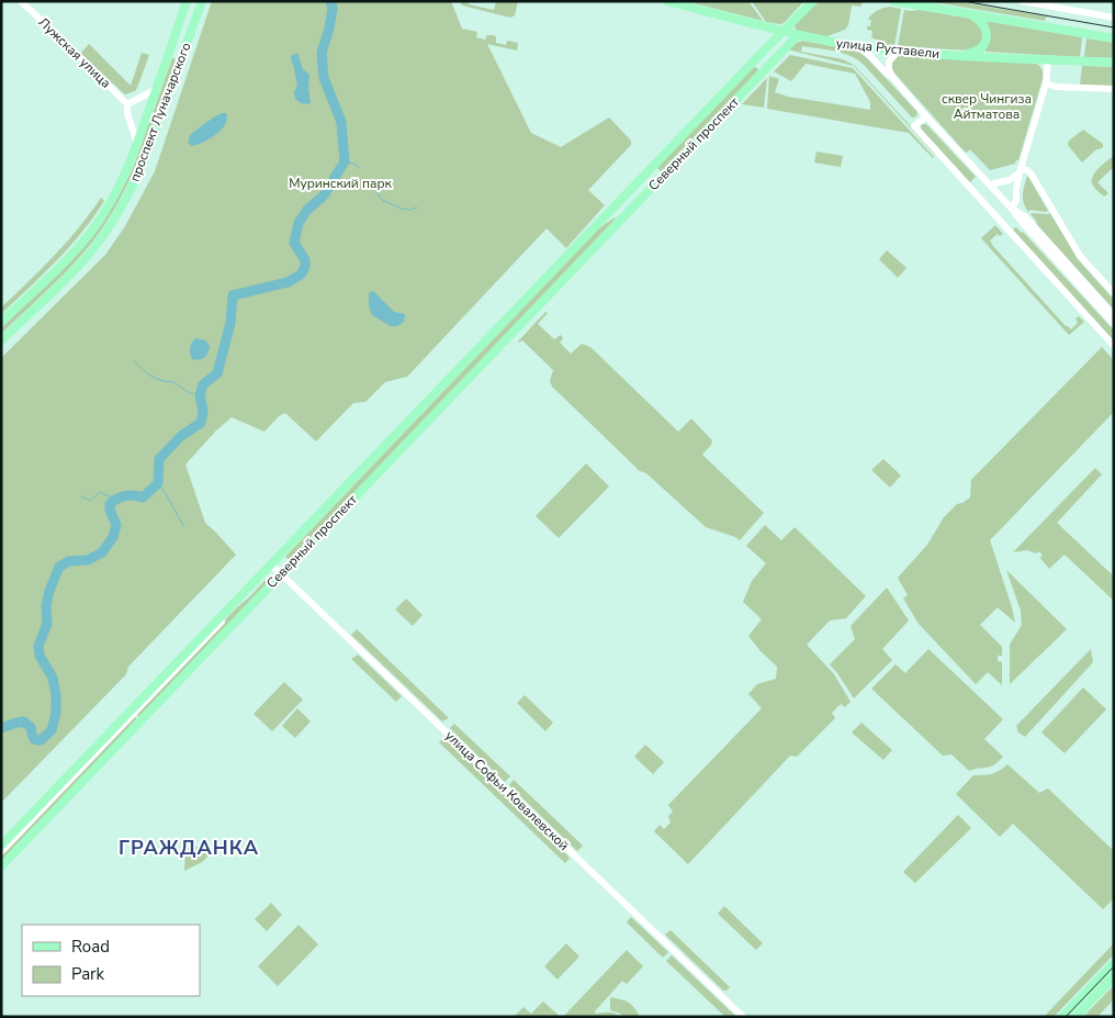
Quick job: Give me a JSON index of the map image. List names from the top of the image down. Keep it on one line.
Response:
{"streets":{"main road":["улица Руставели","проспект Луначарского","Северный проспект"],"street":["Лужская улица","улица Софьи Ковалевской"]},"crossings":[["улица Руставели","Северный проспект"],["Северный проспект","улица Софьи Ковалевской"]],"districts":["ГРАЖДАНКА"],"parks":["сквер Чингиза Айтматова","Муринский парк"],"legend":["Road","Park"]}
